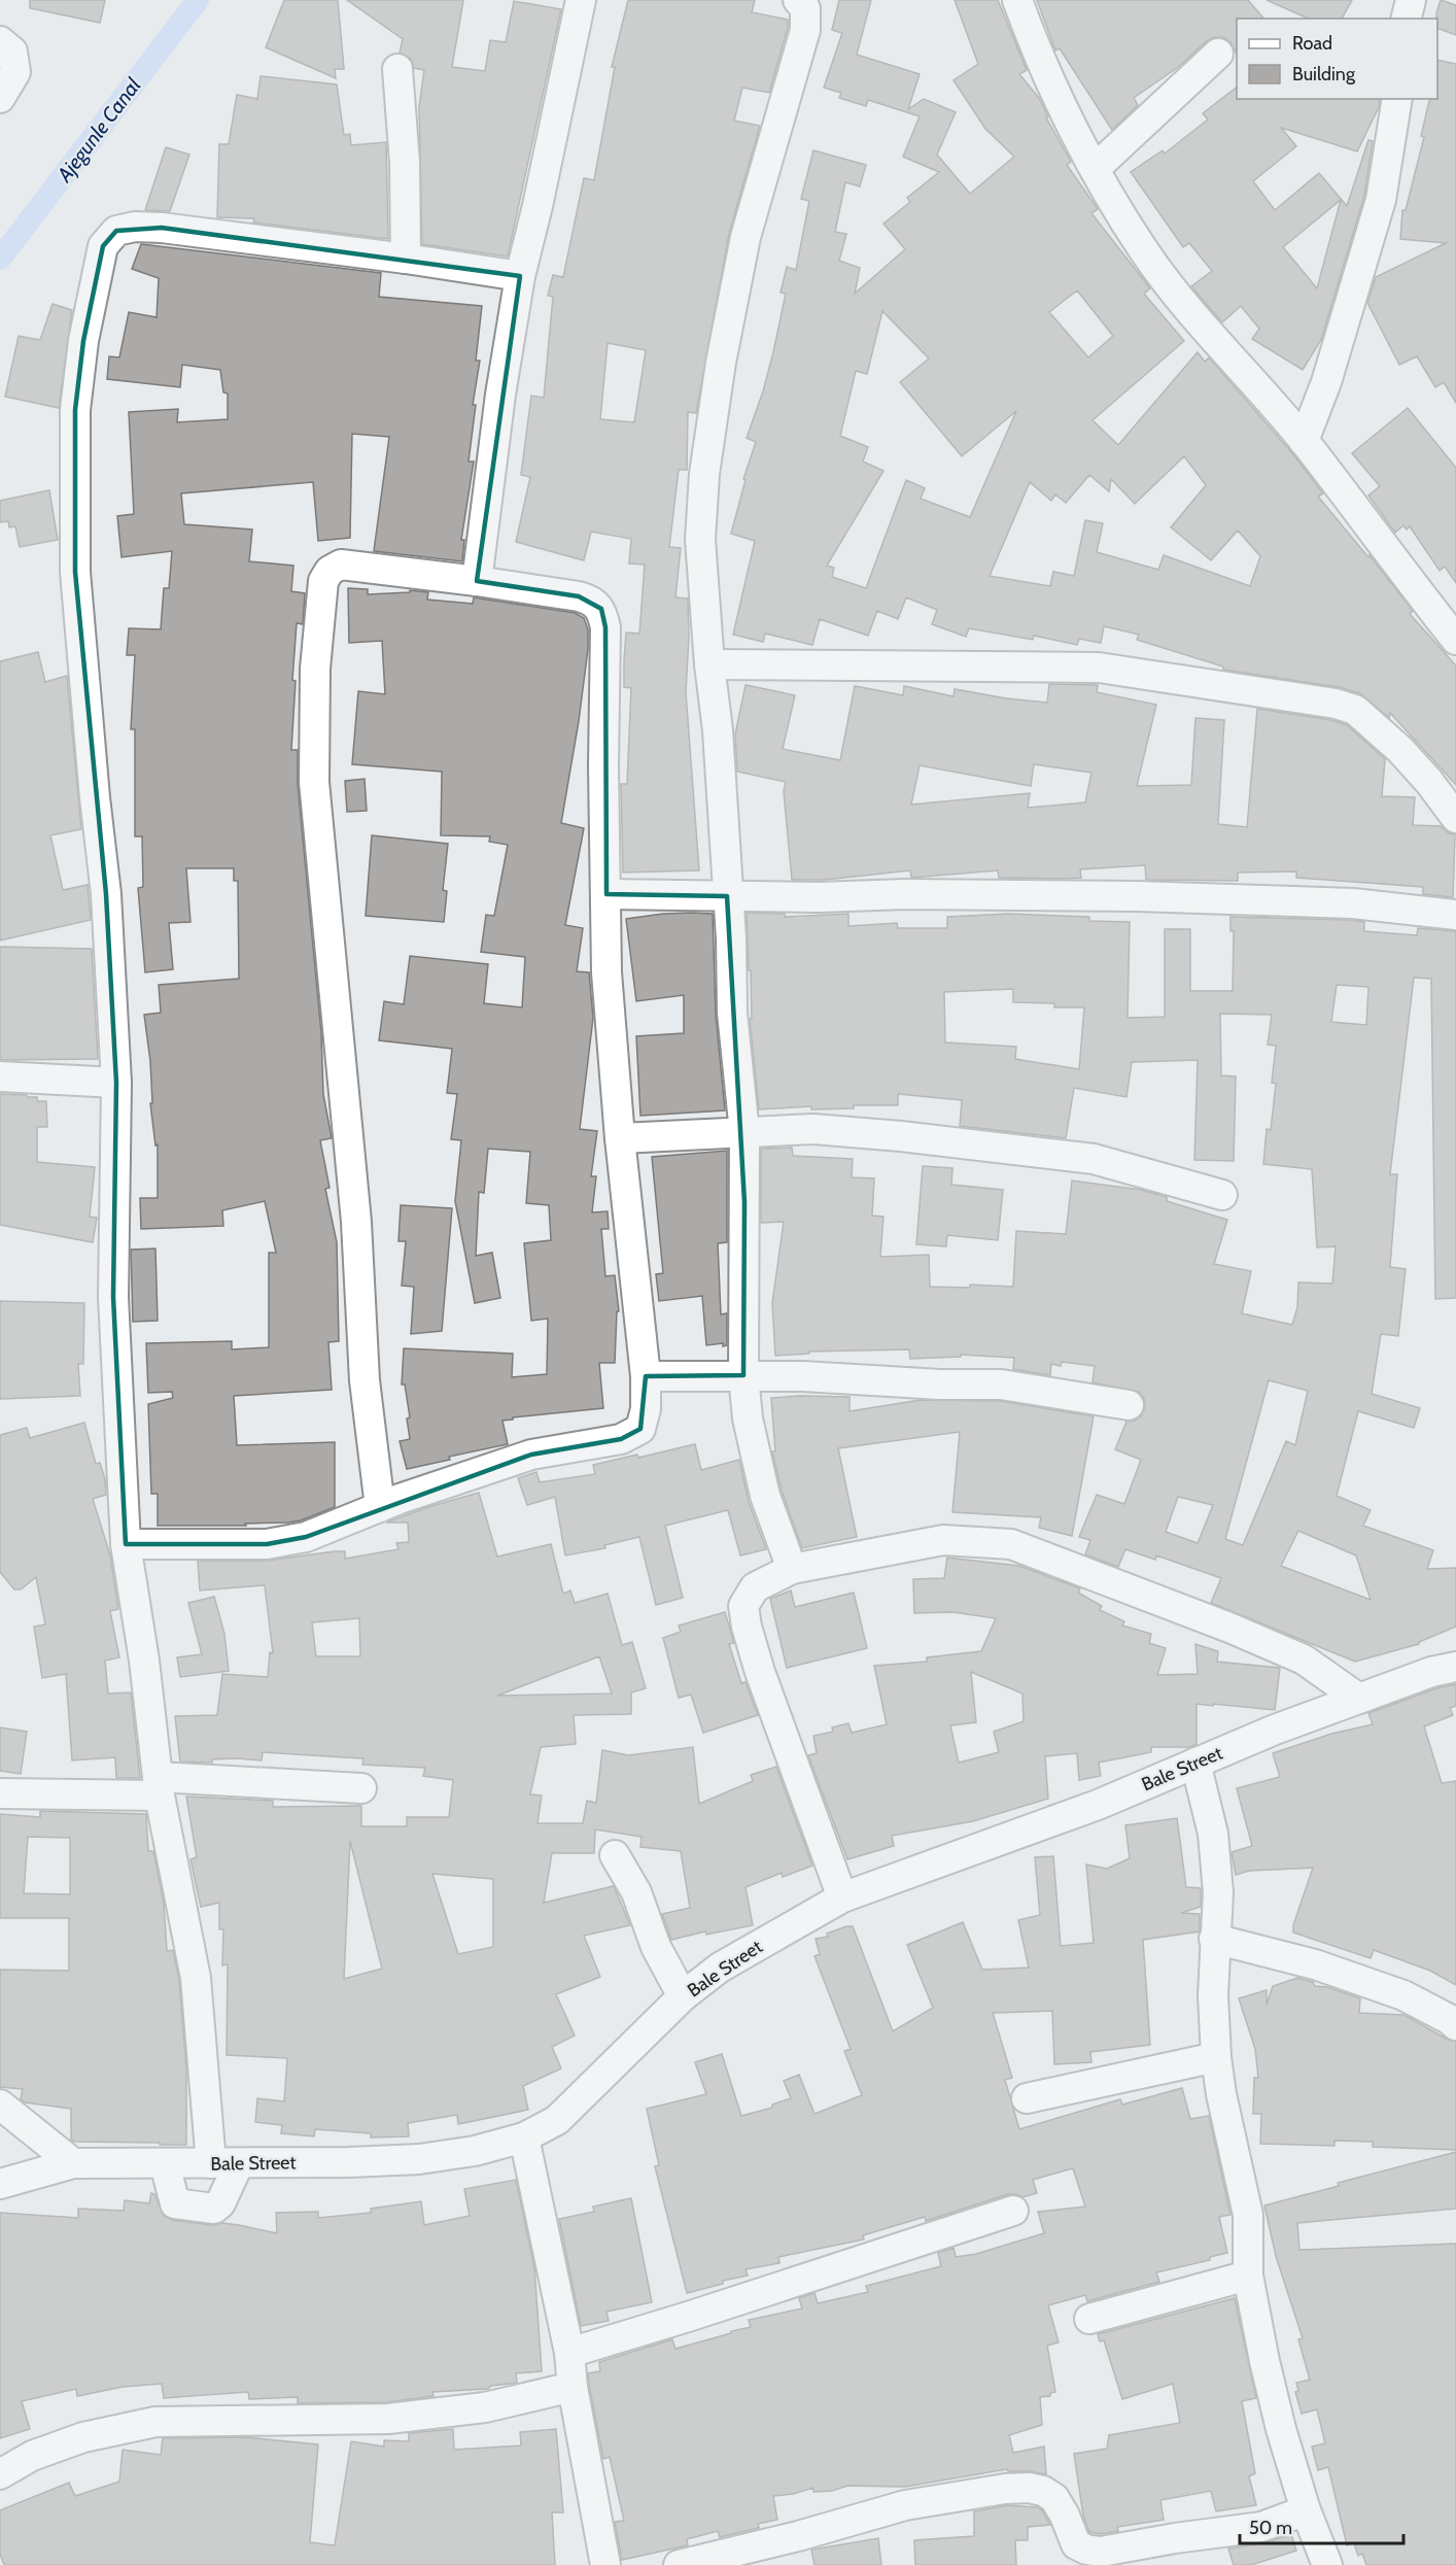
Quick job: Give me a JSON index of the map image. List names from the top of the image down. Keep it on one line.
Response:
{"streets":{"street":["Bale Street"]},"water":["Ajegunle Canal"],"legend":["Road","Building"],"scale_bar":"50 m"}
